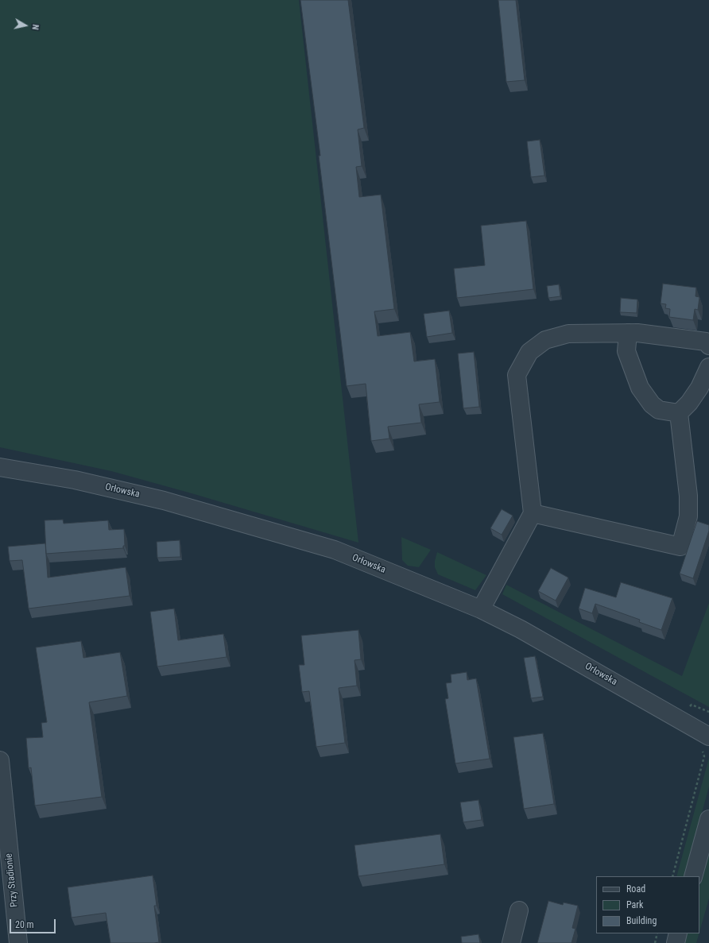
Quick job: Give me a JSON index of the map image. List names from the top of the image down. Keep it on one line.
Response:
{"streets":{"street":["Orłowska","Przy Stadionie"]},"legend":["Road","Park","Building"],"scale_bar":"20 m","north":"right"}
